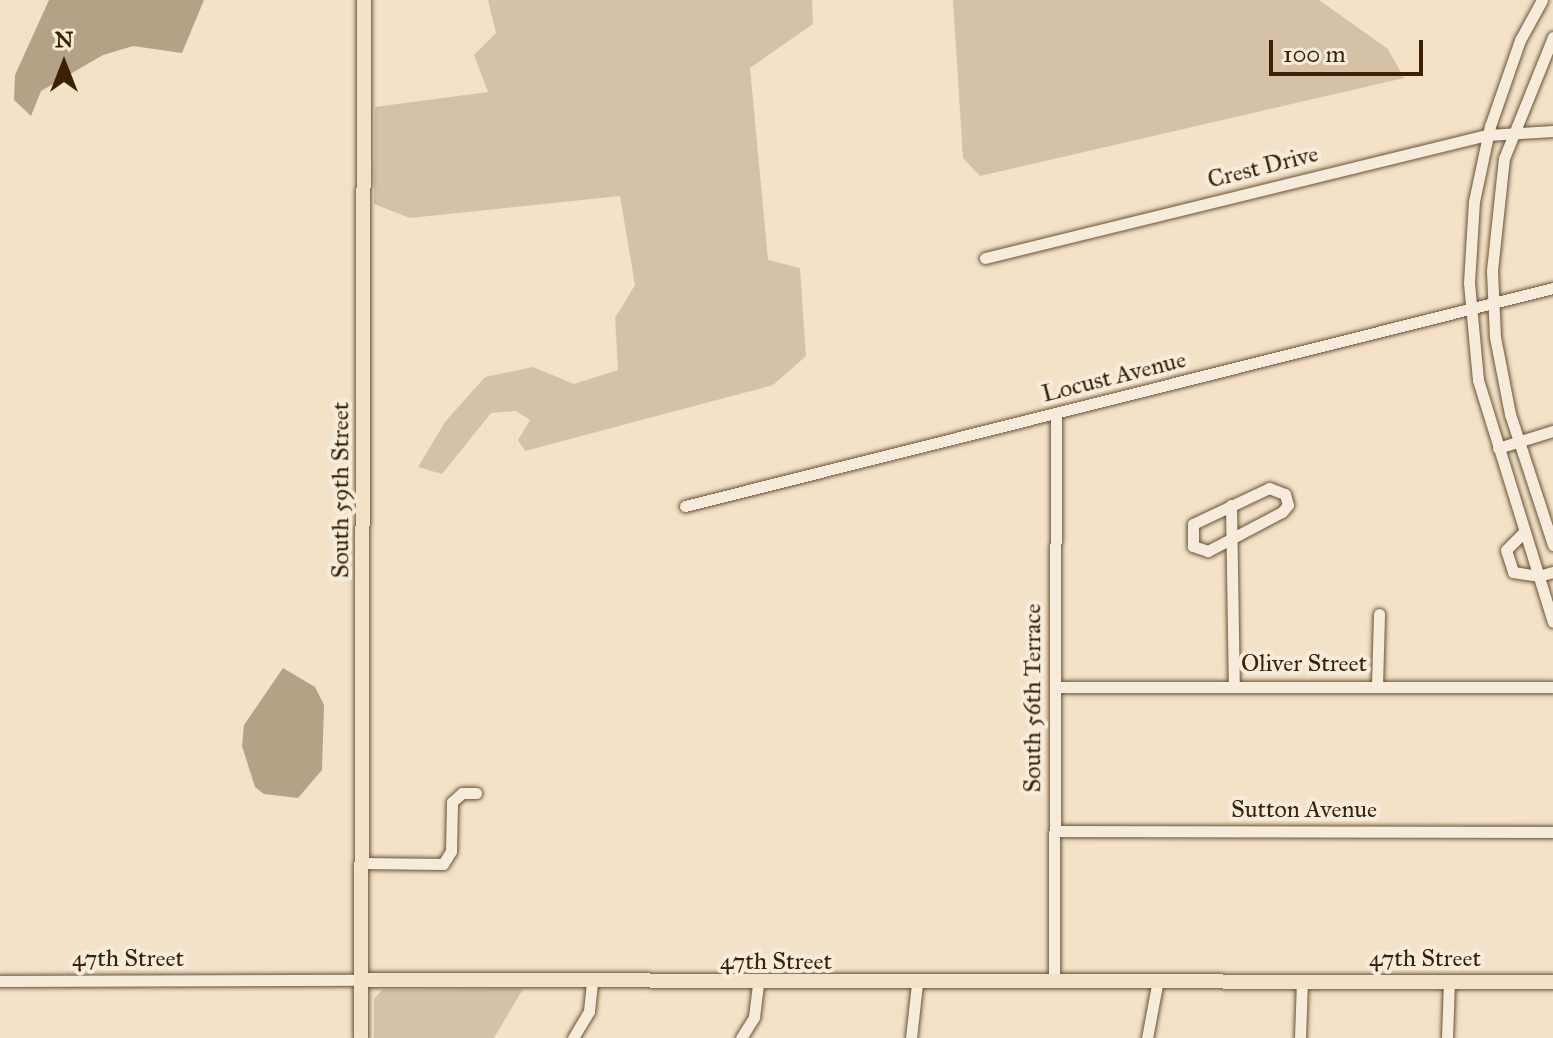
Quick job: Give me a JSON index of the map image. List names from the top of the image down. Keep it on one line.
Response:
{"streets":{"main road":["South 59th Street","47th Street"],"street":["Crest Drive","Locust Avenue","Oliver Street","South 56th Terrace","Sutton Avenue"]},"crossings":[["Locust Avenue","South 56th Terrace"],["South 59th Street","47th Street"],["Oliver Street","South 56th Terrace"],["South 56th Terrace","Sutton Avenue"],["South 56th Terrace","47th Street"]],"scale_bar":"100 m","north":"top"}
